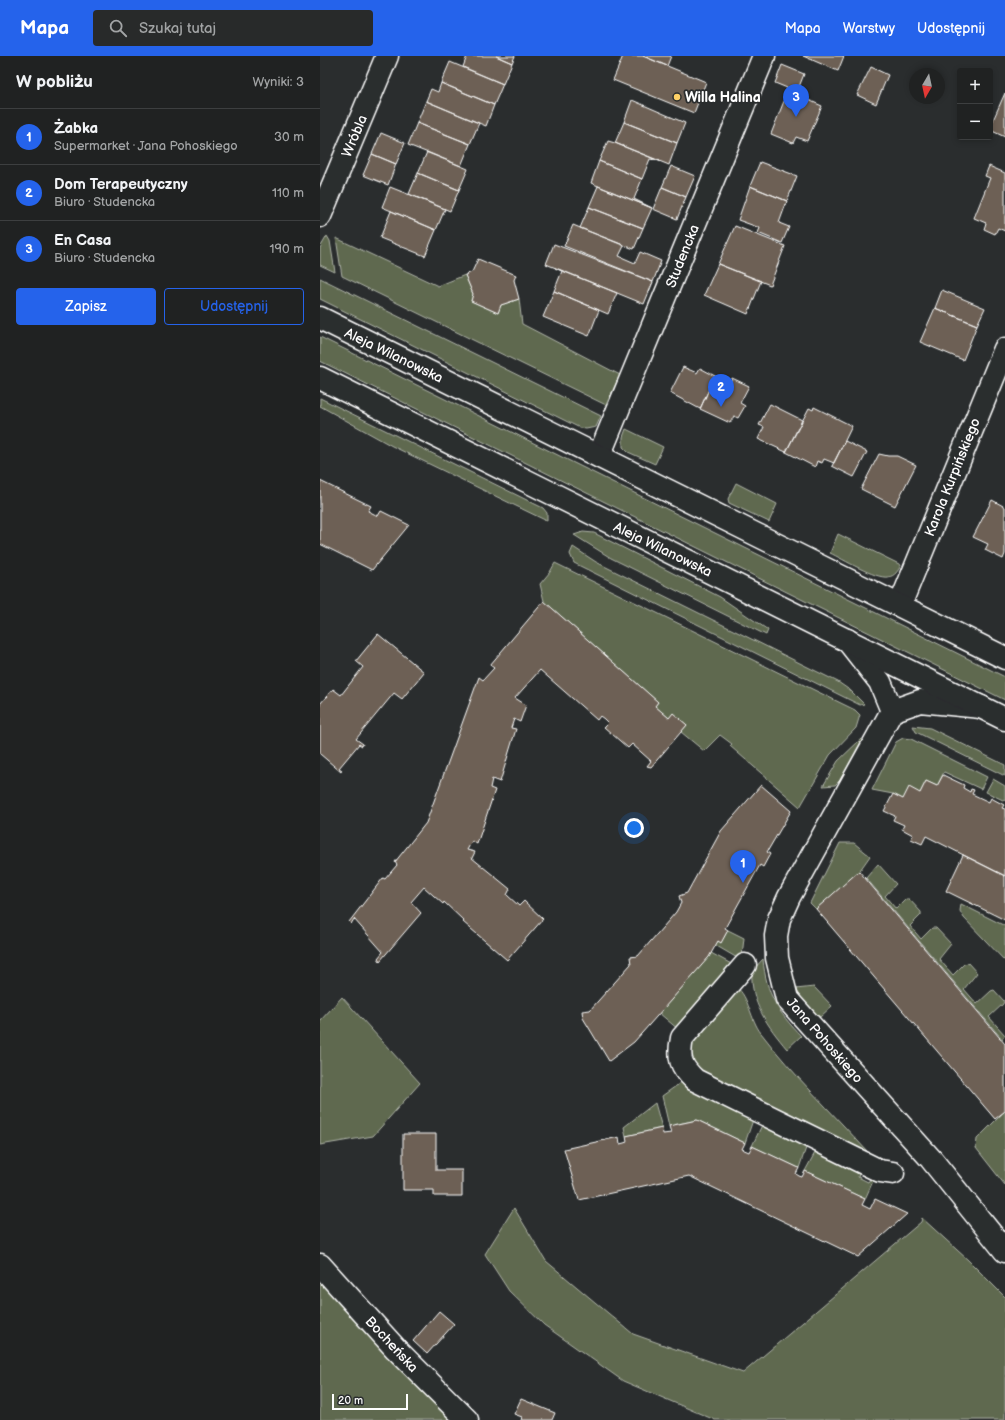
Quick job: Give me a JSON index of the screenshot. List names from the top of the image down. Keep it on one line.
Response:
{"streets":{"street":["Wróbla","Studencka","Aleja Wilanowska","Karola Kurpińskiego","Jana Pohoskiego","Bocheńska"]},"crossings":[["Studencka","Aleja Wilanowska"],["Aleja Wilanowska","Karola Kurpińskiego"]],"places":["Willa Halina"],"scale_bar":"20 m","north":"bottom","page":{"header":"Mapa","search":"Szukaj tutaj","nav":["Mapa","Warstwy","Udostępnij"],"heading":["W pobliżu","Wyniki: 3"],"map_buttons":["+","−"],"pins":["3","2","1"],"list":[{"mark":"1","name":"Żabka","note":"Supermarket · Jana Pohoskiego","value":"30 m"},{"mark":"2","name":"Dom Terapeutyczny","note":"Biuro · Studencka","value":"110 m"},{"mark":"3","name":"En Casa","note":"Biuro · Studencka","value":"190 m"}],"buttons":["Zapisz","Udostępnij"],"scale":"20 m"}}
